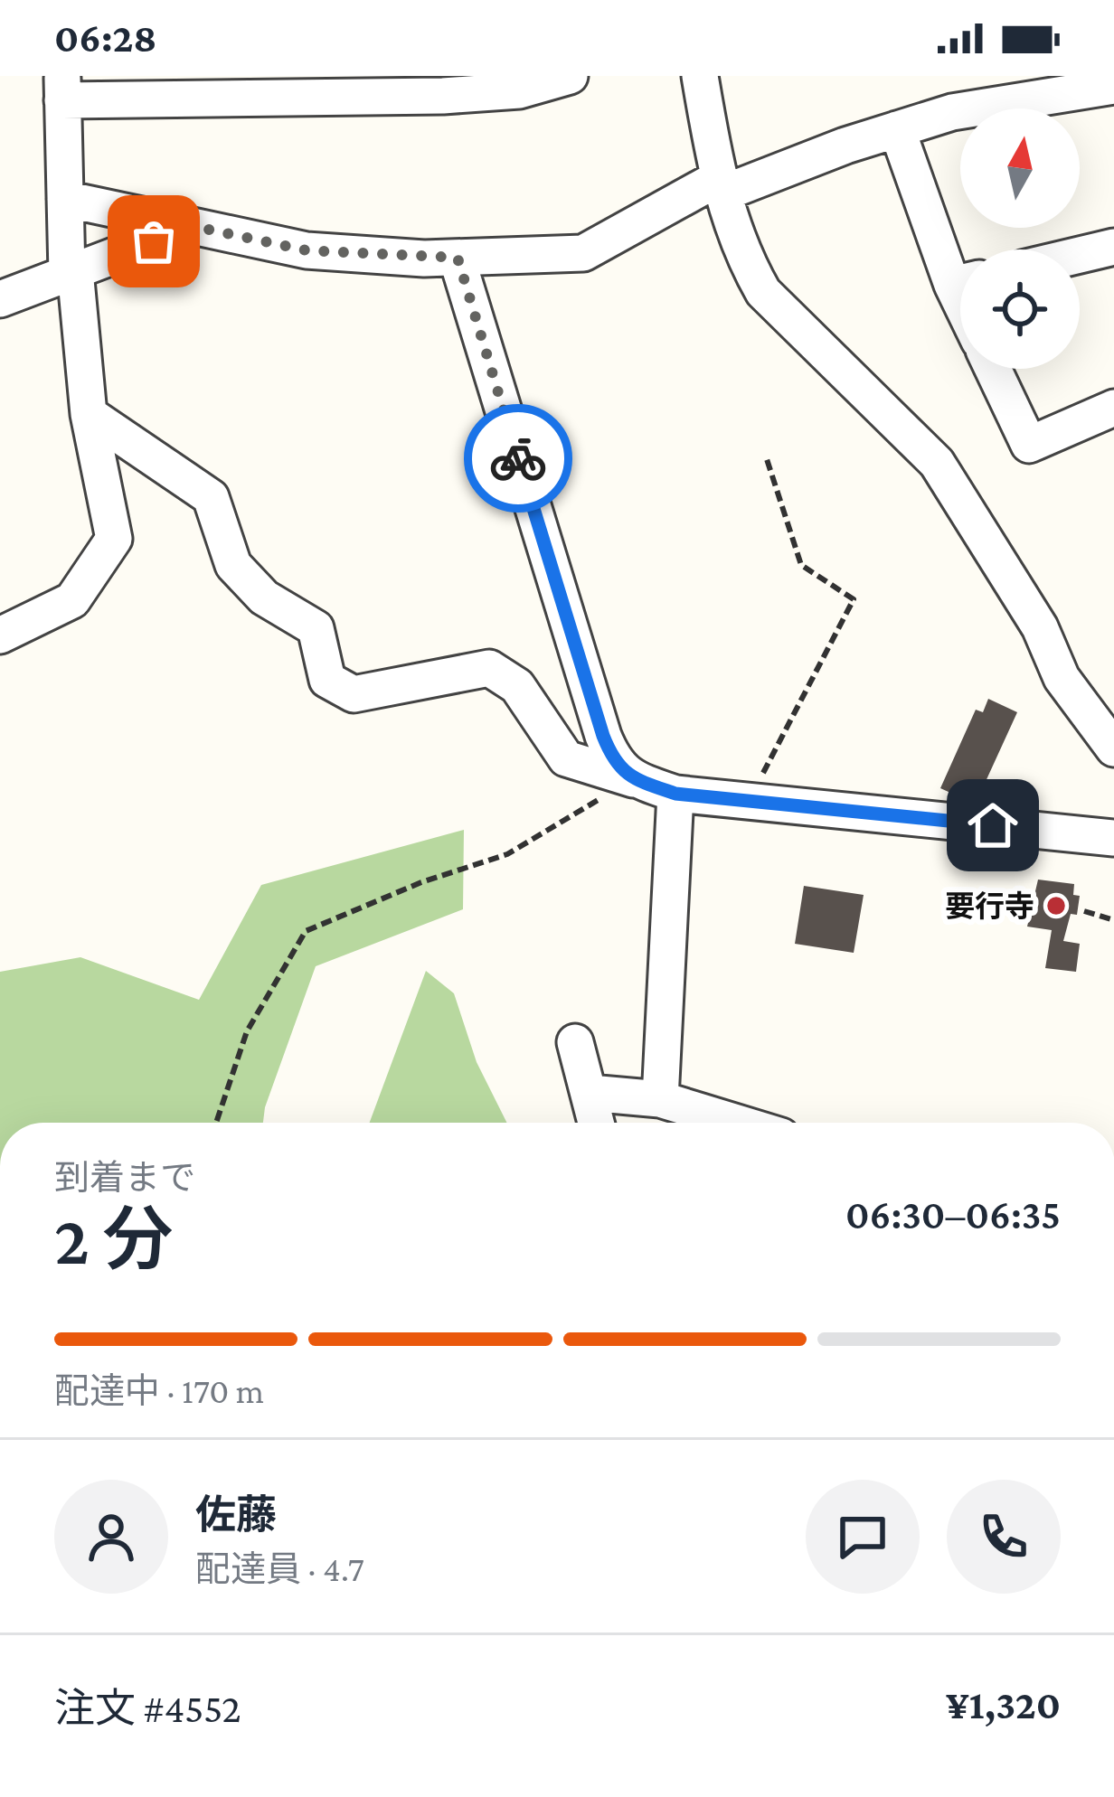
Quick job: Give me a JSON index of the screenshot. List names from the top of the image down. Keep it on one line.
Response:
{"places":["要行寺"],"north":"top","page":{"status":"06:28","heading":["2 分","到着まで","06:30–06:35"],"panel":["佐藤","配達員 · 4.7","注文 #4552","¥1,320"],"bar":"配達中 · 170 m"}}
